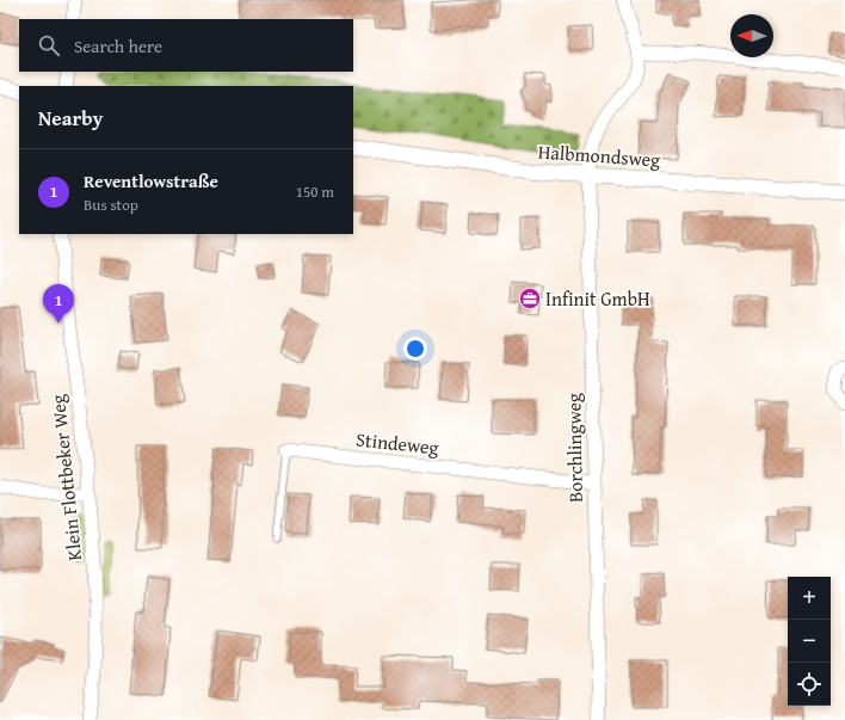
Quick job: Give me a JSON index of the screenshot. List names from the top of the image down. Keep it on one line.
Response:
{"streets":{"street":["Halbmondsweg","Stindeweg","Borchlingweg","Klein Flottbeker Weg"]},"crossings":[["Halbmondsweg","Borchlingweg"],["Stindeweg","Borchlingweg"]],"places":{"office":["Infinit GmbH"]},"north":"left","page":{"search":"Search here","heading":"Nearby","list":[{"mark":"1","name":"Reventlowstraße","note":"Bus stop","value":"150 m"}],"pins":"1","map_buttons":["+","−"]}}
